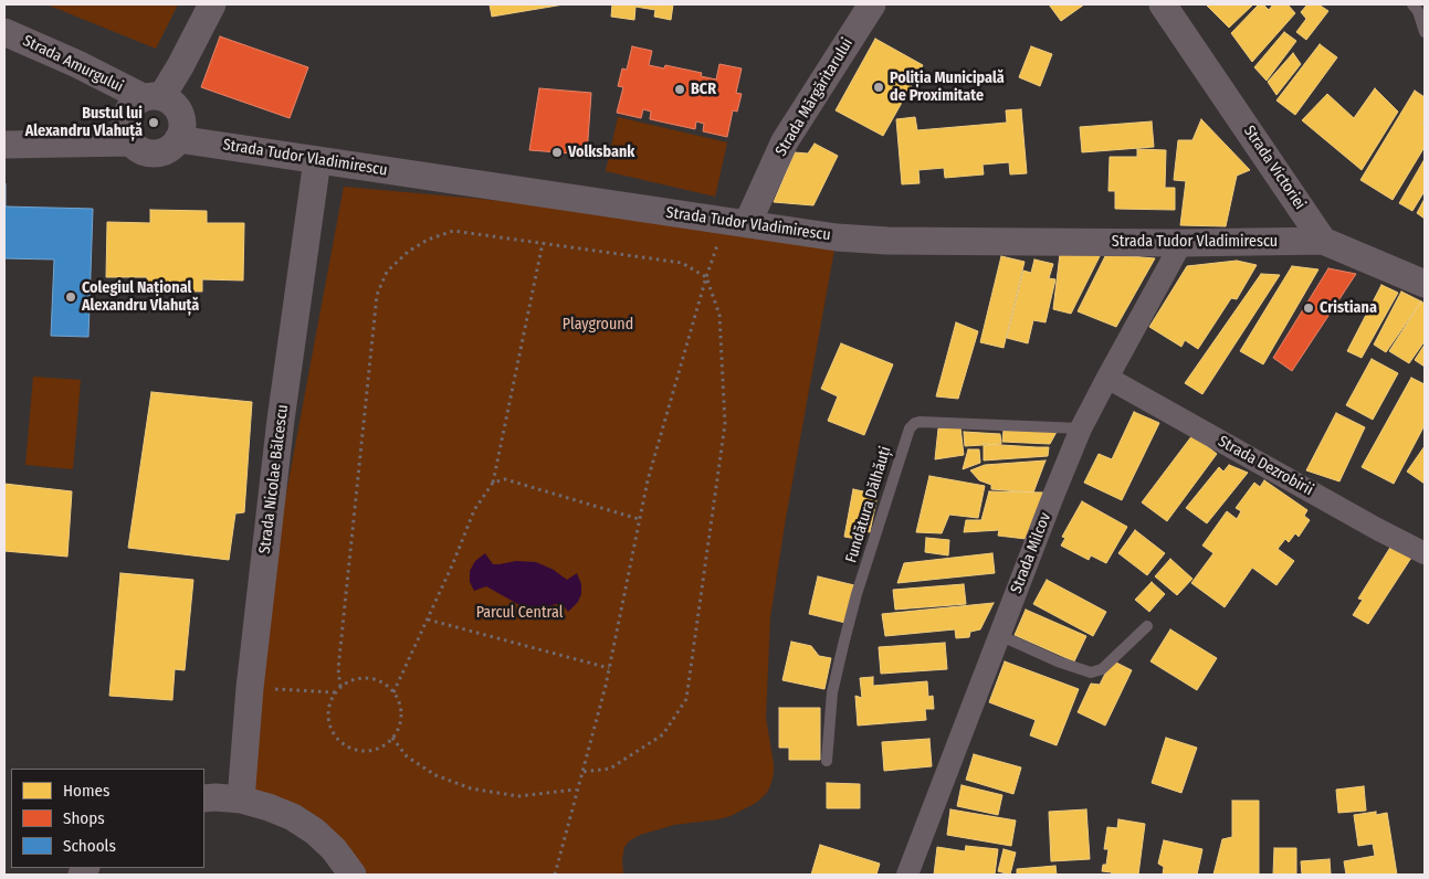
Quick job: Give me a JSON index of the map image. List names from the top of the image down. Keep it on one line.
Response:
{"streets":{"street":["Strada Amurgului","Strada Mărgăritarului","Strada Tudor Vladimirescu","Strada Victoriei","Strada Dezrobirii","Strada Nicolae Bălcescu","Strada Milcov"],"lane":["Fundătura Dălhăuți"]},"crossings":[["Strada Amurgului","Strada Tudor Vladimirescu"],["Strada Mărgăritarului","Strada Tudor Vladimirescu"],["Strada Tudor Vladimirescu","Strada Victoriei"],["Strada Tudor Vladimirescu","Strada Nicolae Bălcescu"],["Strada Tudor Vladimirescu","Strada Milcov"],["Strada Dezrobirii","Strada Milcov"],["Fundătura Dălhăuți","Strada Milcov"]],"parks":["Playground","Parcul Central"],"places":["Poliția Municipală de Proximitate","BCR","Bustul lui Alexandru Vlahuță","Volksbank","Colegiul Național Alexandru Vlahuță","Cristiana"],"legend":["Homes","Shops","Schools"]}
